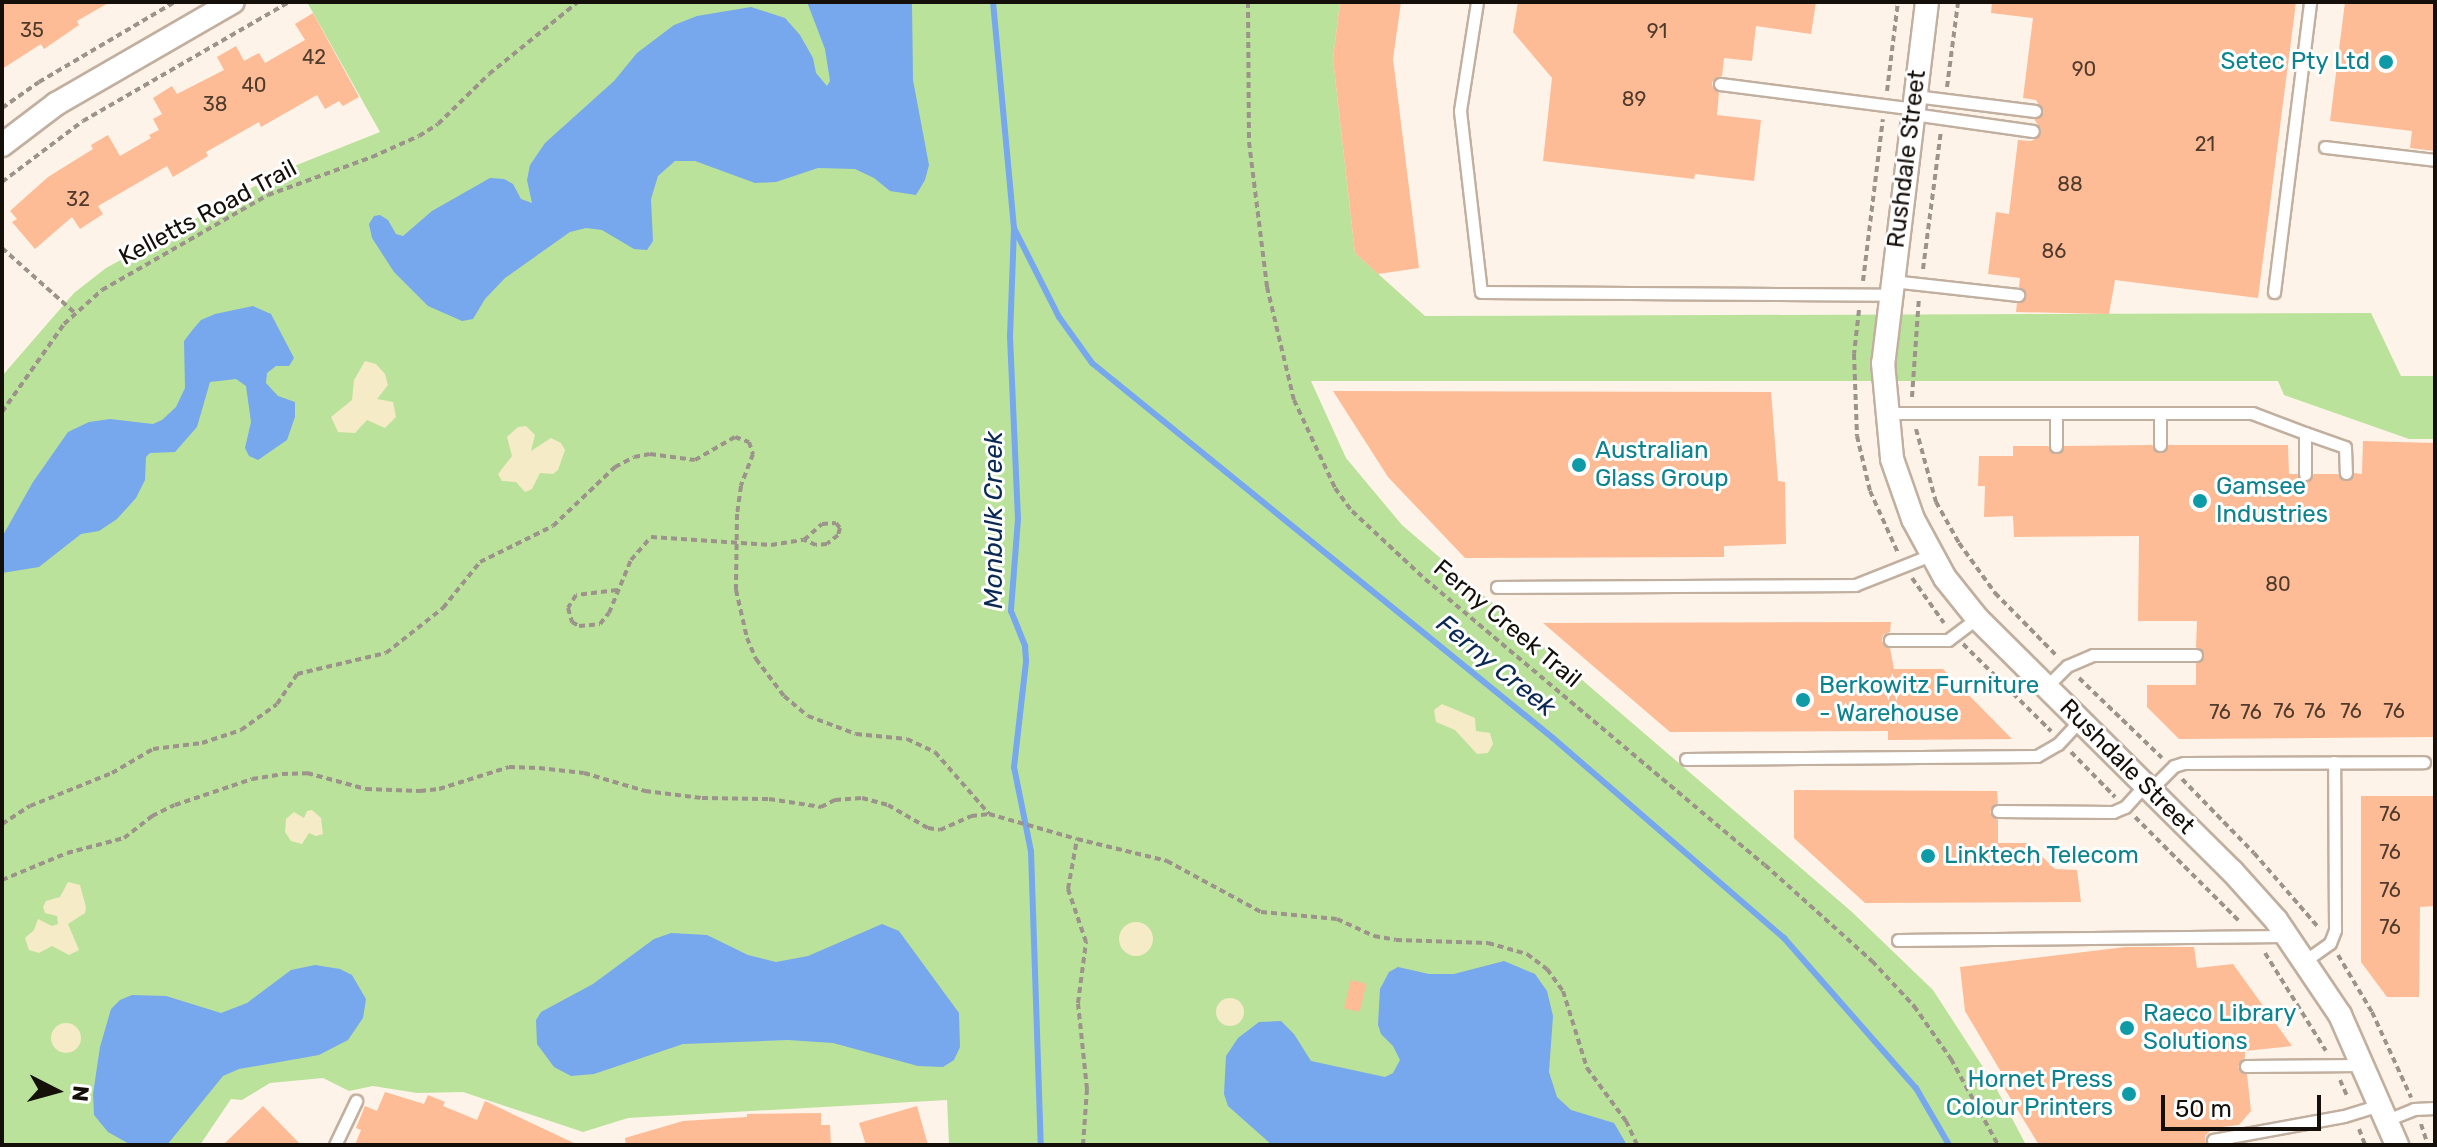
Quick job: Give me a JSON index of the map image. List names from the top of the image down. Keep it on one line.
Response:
{"streets":{"street":["Rushdale Street"],"path":["Kelletts Road Trail","Ferny Creek Trail"]},"water":["Monbulk Creek","Ferny Creek"],"places":["Setec Pty Ltd","Australian Glass Group","Gamsee Industries","Berkowitz Furniture - Warehouse","Linktech Telecom","Raeco Library Solutions","Hornet Press Colour Printers"],"house_numbers":["35","91","42","90","40","89","38","21","88","32","86","80","76","76","76","76","76","76","76","76","76","76"],"scale_bar":"50 m","north":"right"}
